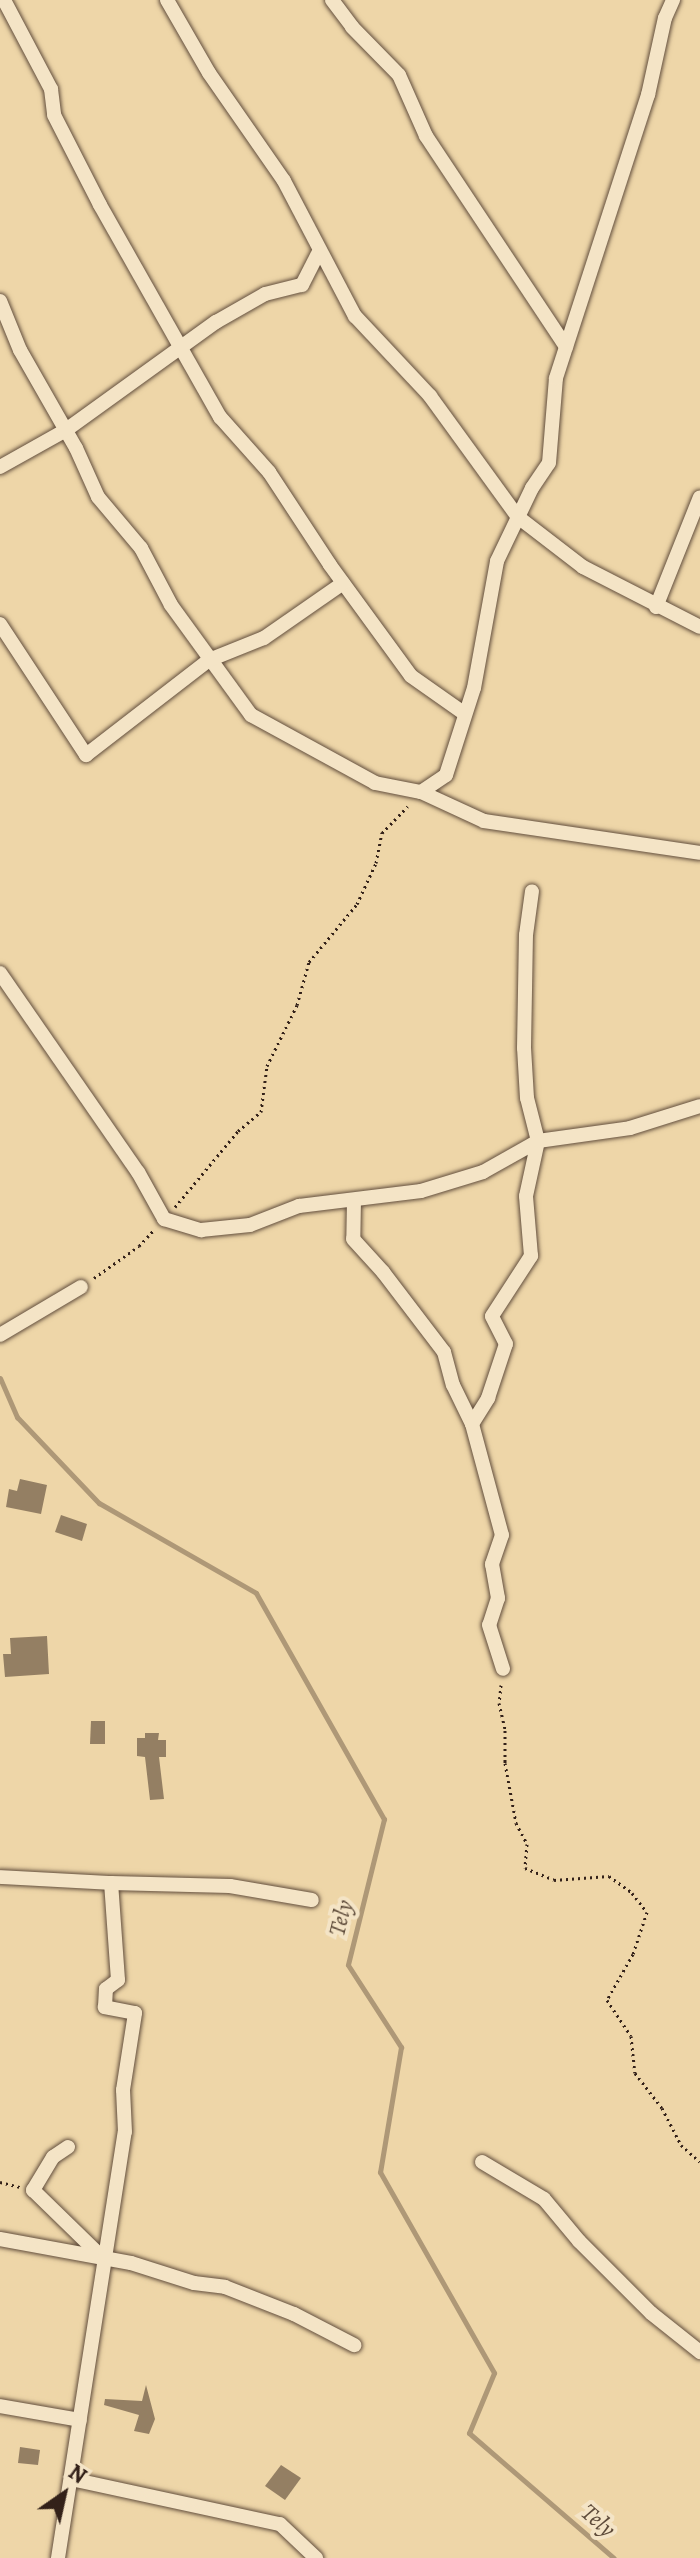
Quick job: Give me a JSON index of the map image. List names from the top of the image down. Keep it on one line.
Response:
{"water":["Tely"],"north":"top right"}
